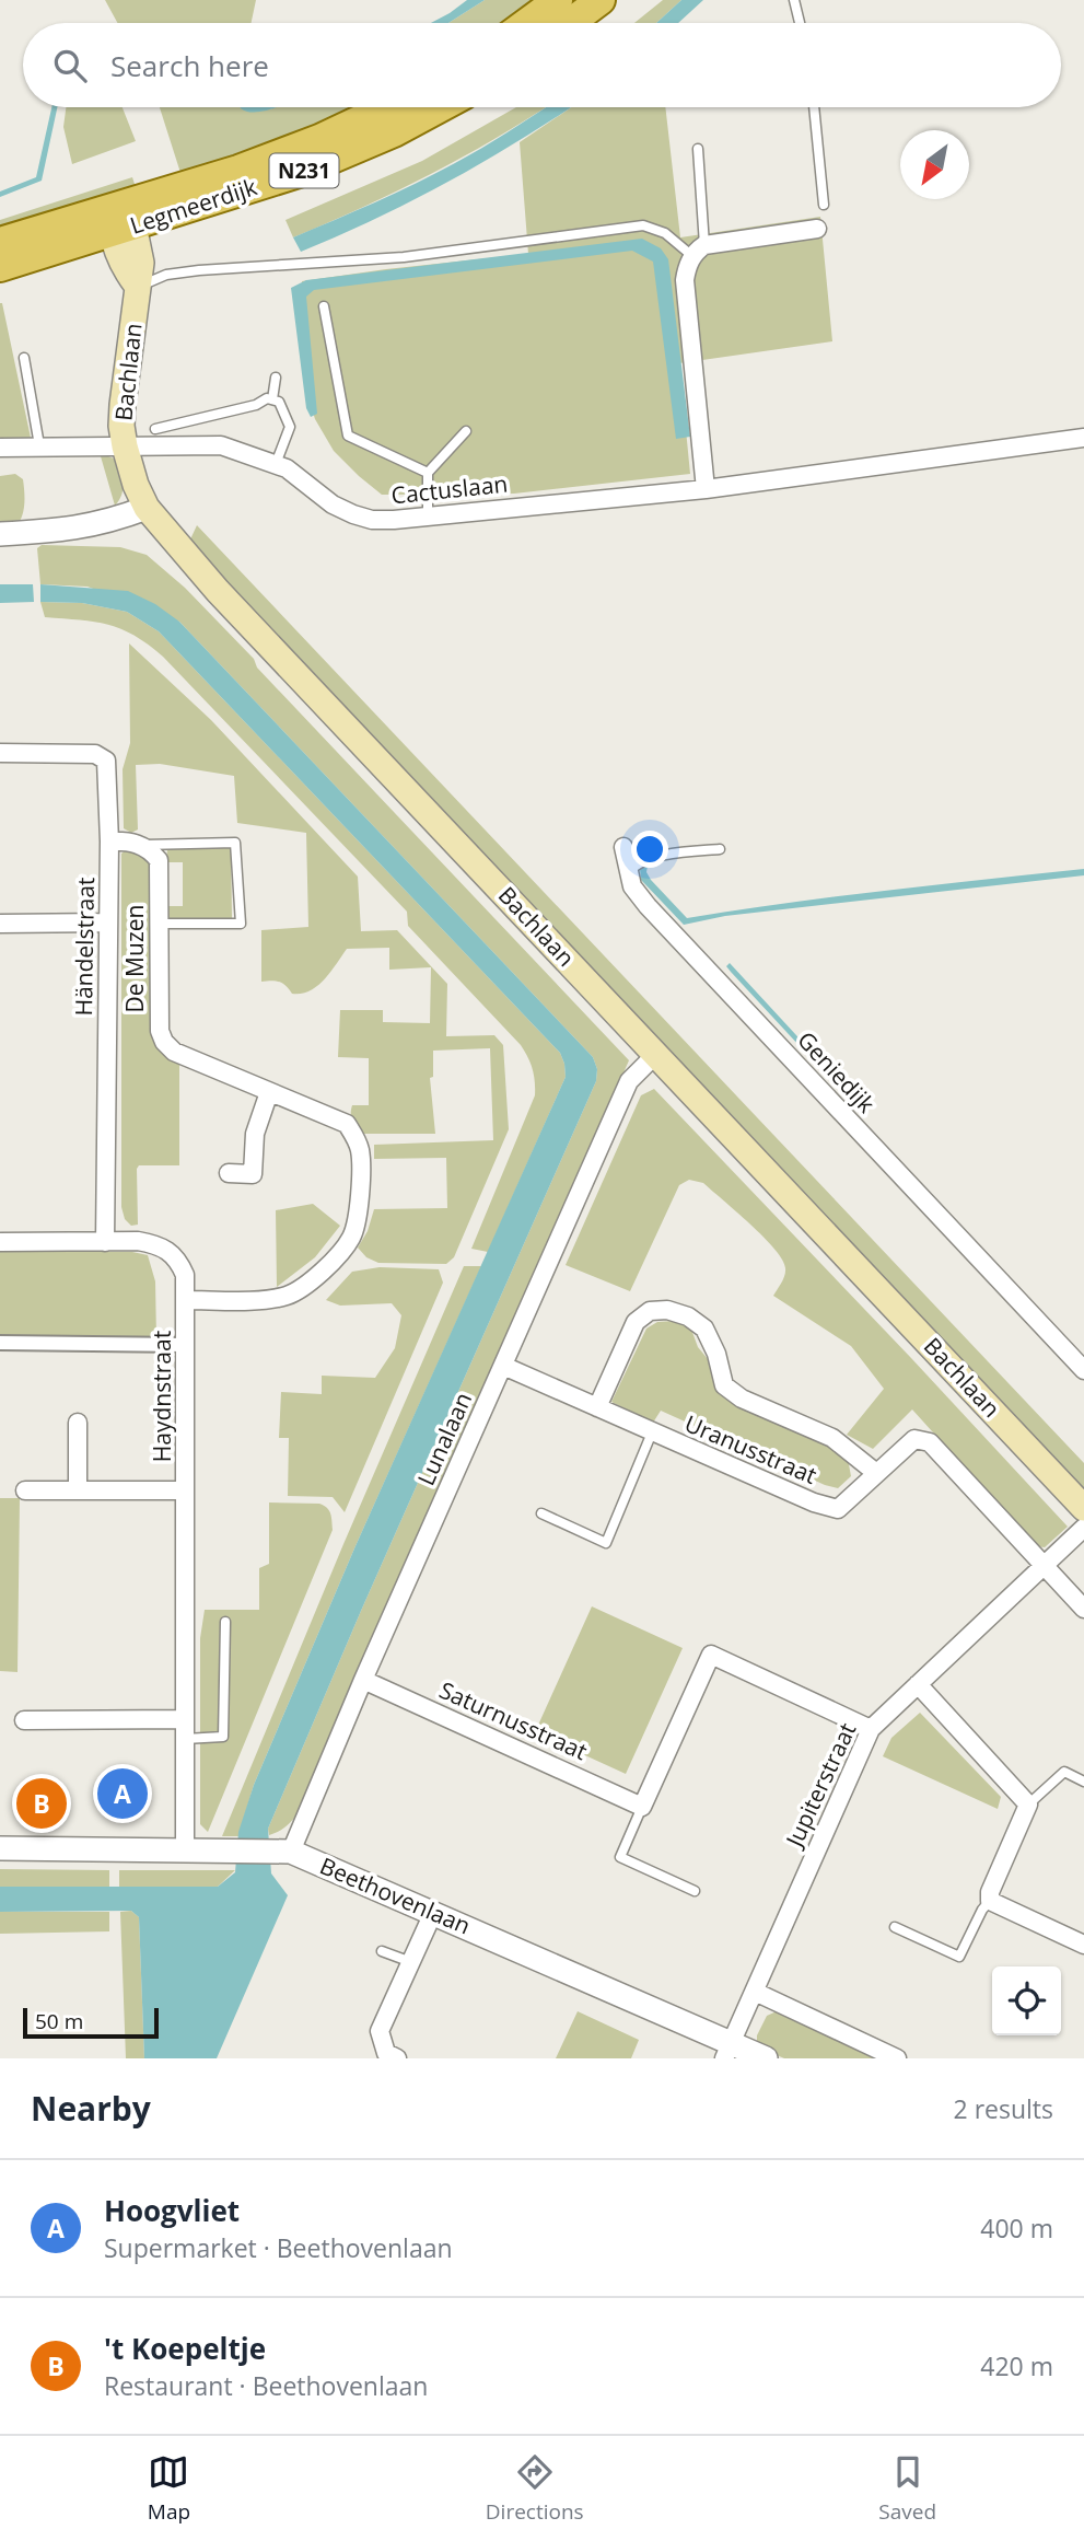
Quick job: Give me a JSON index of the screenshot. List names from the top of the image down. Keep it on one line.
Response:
{"streets":{"main road":["N231","Legmeerdijk","Bachlaan"],"street":["Cactuslaan","Händelstraat","De Muzen","Geniedijk","Haydnstraat","Lunalaan","Uranusstraat","Saturnusstraat","Jupiterstraat","Beethovenlaan"]},"crossings":[["Bachlaan","Cactuslaan"],["Bachlaan","Lunalaan"],["Händelstraat","Haydnstraat"],["De Muzen","Haydnstraat"],["Haydnstraat","Beethovenlaan"],["Lunalaan","Uranusstraat"],["Lunalaan","Saturnusstraat"],["Lunalaan","Beethovenlaan"],["Uranusstraat","Jupiterstraat"],["Jupiterstraat","Beethovenlaan"]],"scale_bar":"50 m","north":"bottom left","page":{"search":"Search here","pins":["A","B"],"scale":"50 m","heading":["Nearby","2 results"],"list":[{"mark":"A","name":"Hoogvliet","note":"Supermarket · Beethovenlaan","value":"400 m"},{"mark":"B","name":"'t Koepeltje","note":"Restaurant · Beethovenlaan","value":"420 m"}],"nav":["Map","Directions","Saved"]}}
